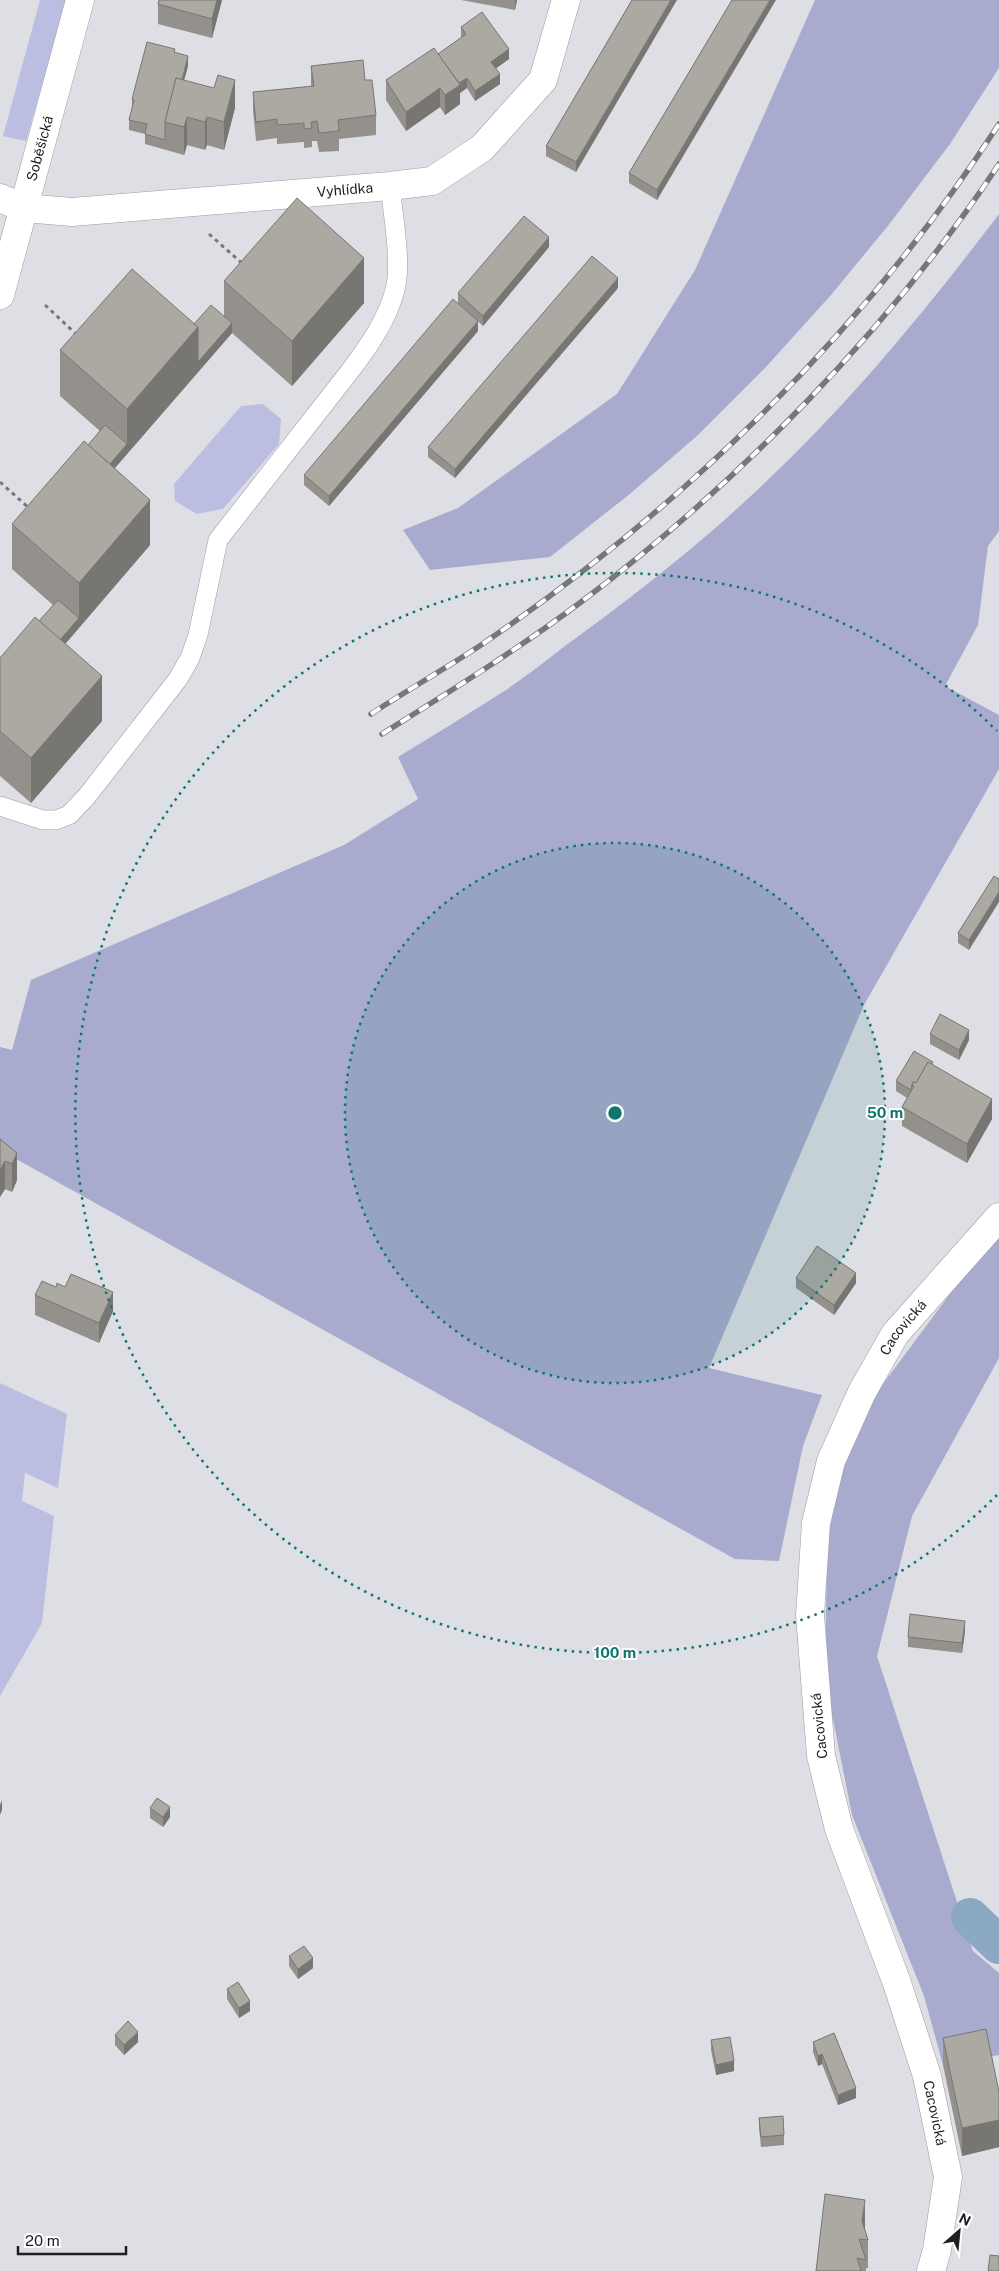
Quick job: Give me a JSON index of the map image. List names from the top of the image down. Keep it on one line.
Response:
{"streets":{"street":["Soběšická","Vyhlídka","Cacovická"]},"crossings":[["Soběšická","Vyhlídka"]],"scale_bar":"20 m","north":"top right","rings":["50 m","100 m"]}
